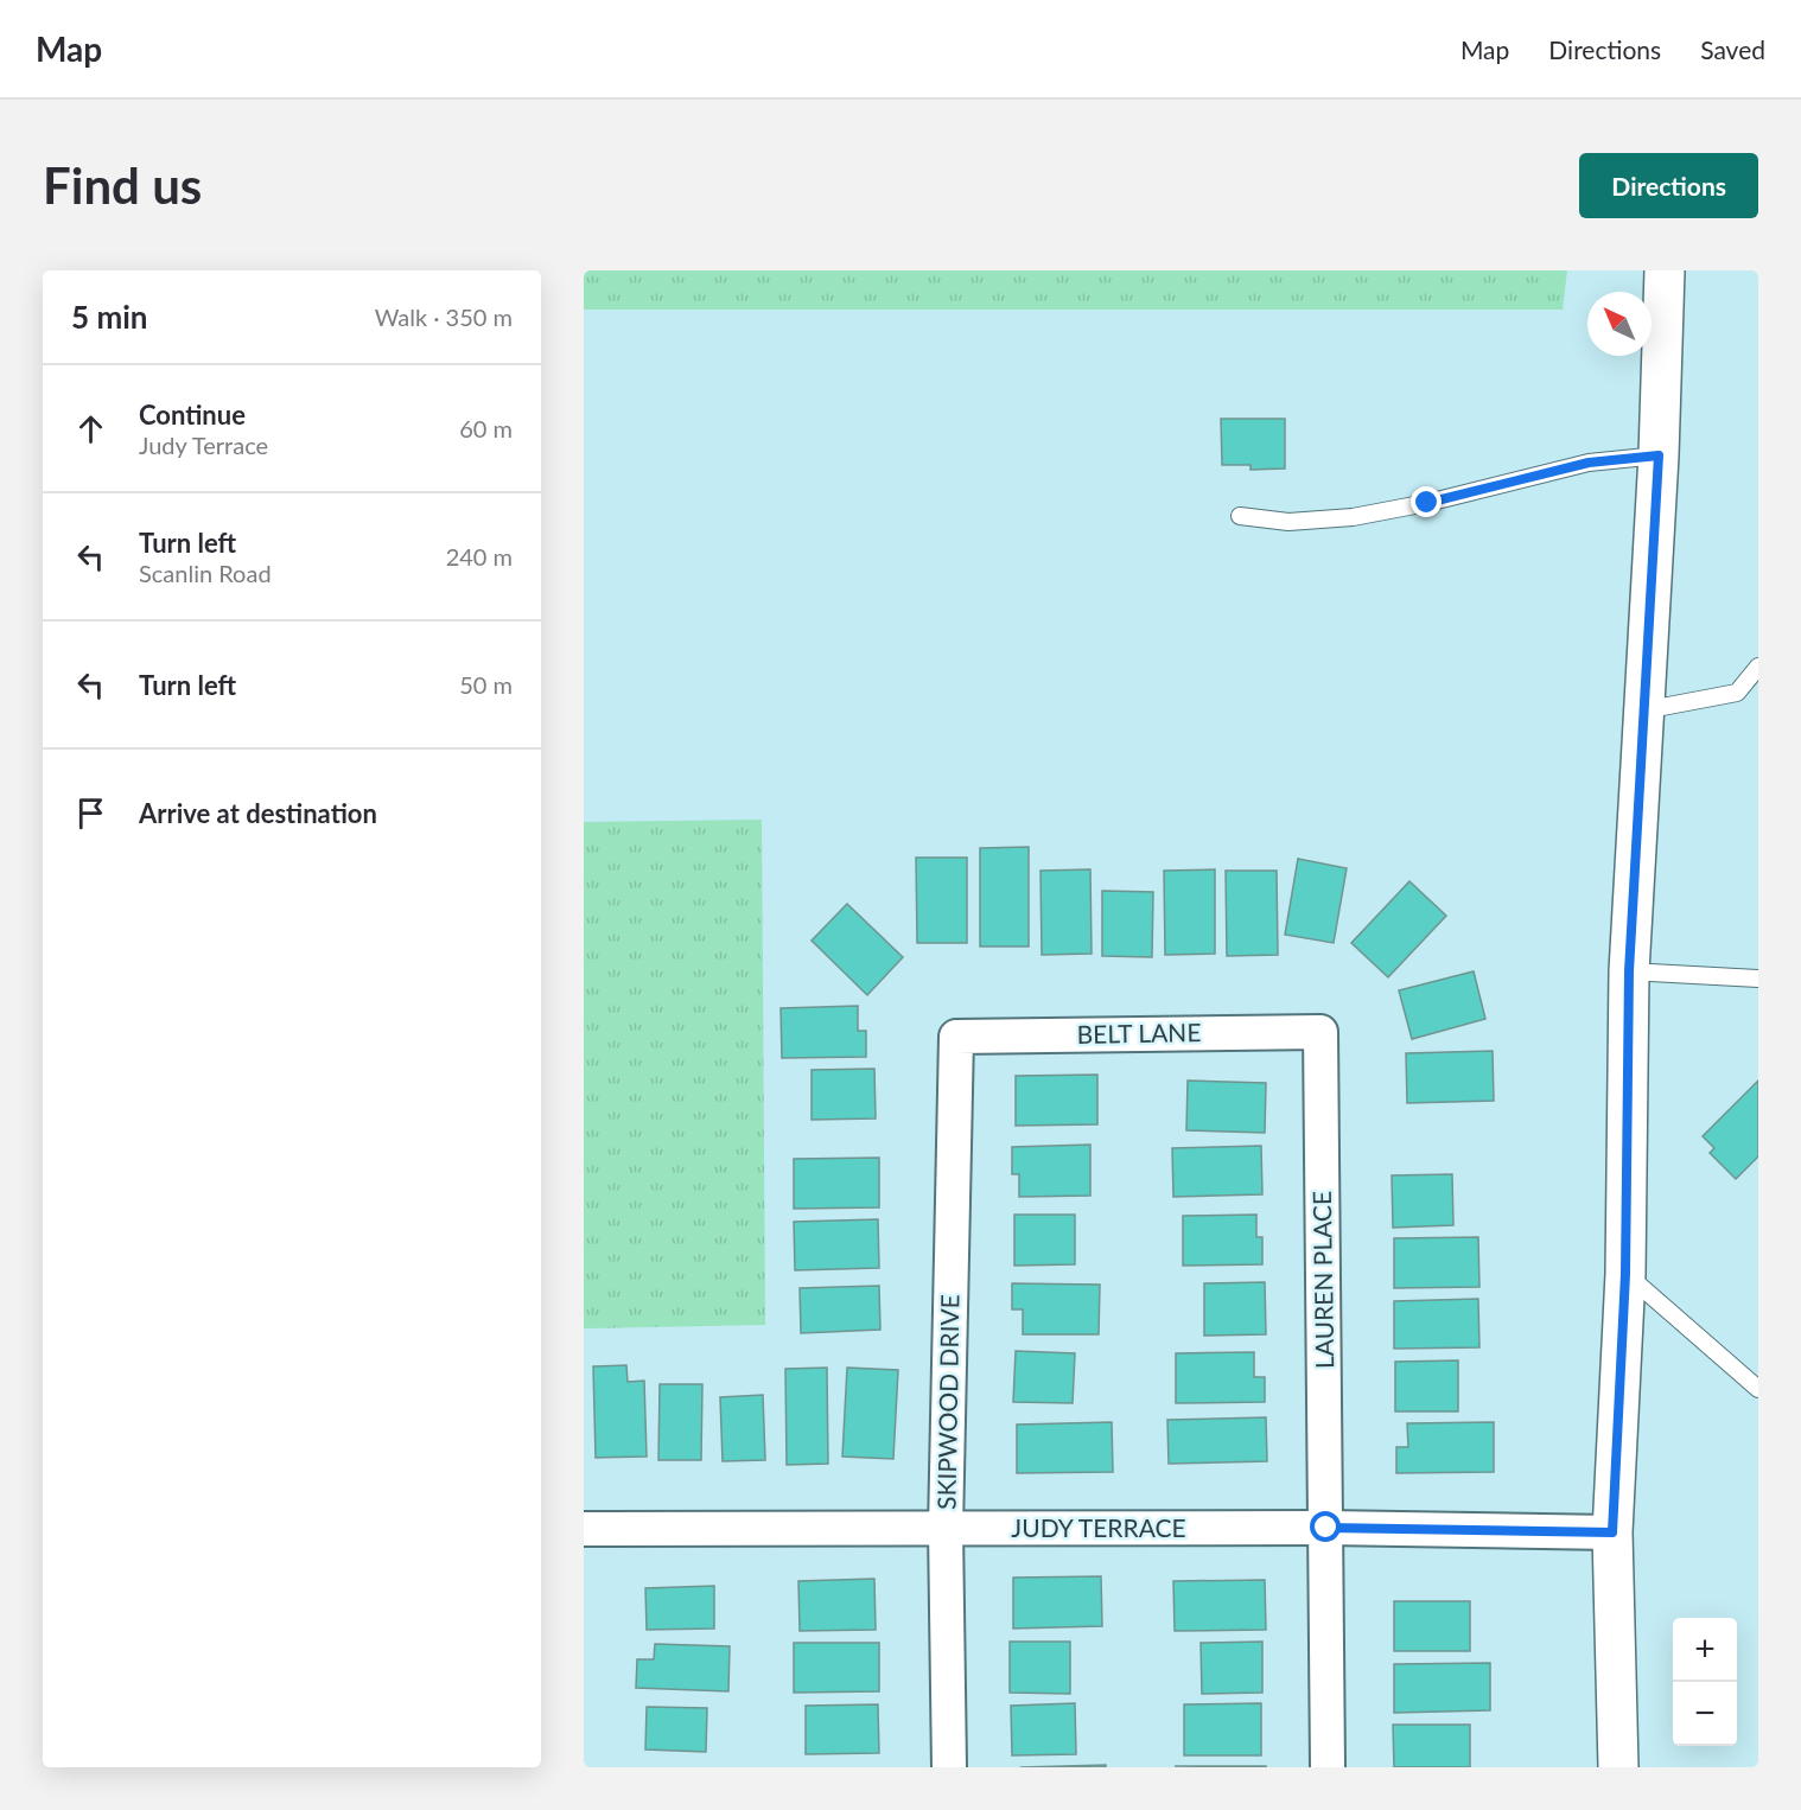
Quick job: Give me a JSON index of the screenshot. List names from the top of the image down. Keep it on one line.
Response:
{"streets":{"street":["BELT LANE","LAUREN PLACE","SKIPWOOD DRIVE","JUDY TERRACE"]},"crossings":[["BELT LANE","LAUREN PLACE"],["BELT LANE","SKIPWOOD DRIVE"],["LAUREN PLACE","JUDY TERRACE"],["SKIPWOOD DRIVE","JUDY TERRACE"]],"north":"top left","page":{"header":"Map","nav":["Map","Directions","Saved"],"buttons":"Directions","title":"Find us","heading":["5 min","Walk · 350 m"],"list":[["Continue","Judy Terrace","60 m"],["Turn left","Scanlin Road","240 m"],["Turn left","50 m"],"Arrive at destination"],"map_buttons":["+","−"]}}
